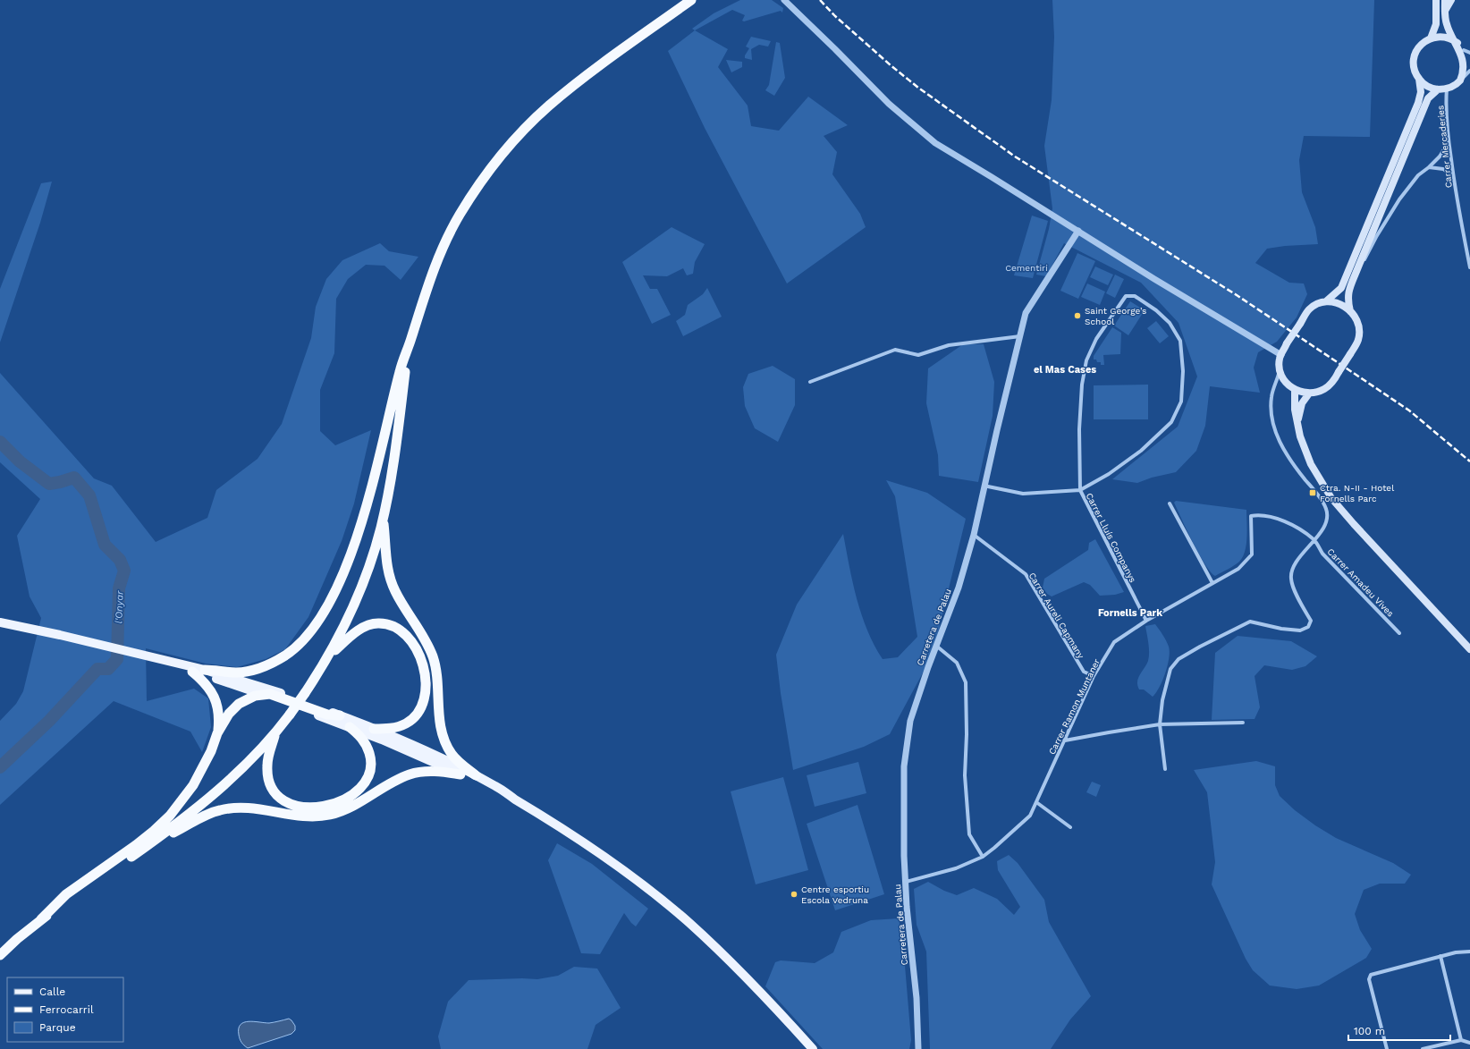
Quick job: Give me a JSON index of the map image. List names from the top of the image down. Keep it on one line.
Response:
{"streets":{"street":["Carrer Mercaderies","Carrer Lluís Companys","Carrer Amadeu Vives","Carrer Aureli Capmany","Carretera de Palau","Carrer Ramon Muntaner"]},"crossings":[["Carrer Lluís Companys","Carrer Ramon Muntaner"],["Carrer Amadeu Vives","Carrer Ramon Muntaner"],["Carrer Aureli Capmany","Carretera de Palau"],["Carrer Aureli Capmany","Carrer Ramon Muntaner"],["Carretera de Palau","Carrer Ramon Muntaner"]],"districts":["el Mas Cases","Fornells Park"],"water":["l'Onyar"],"parks":["Cementiri"],"places":{"other":["Saint George’s School","Centre esportiu Escola Vedruna"],"transit":["Ctra. N-II - Hotel Fornells Parc"]},"legend":["Calle","Ferrocarril","Parque"],"scale_bar":"100 m"}
